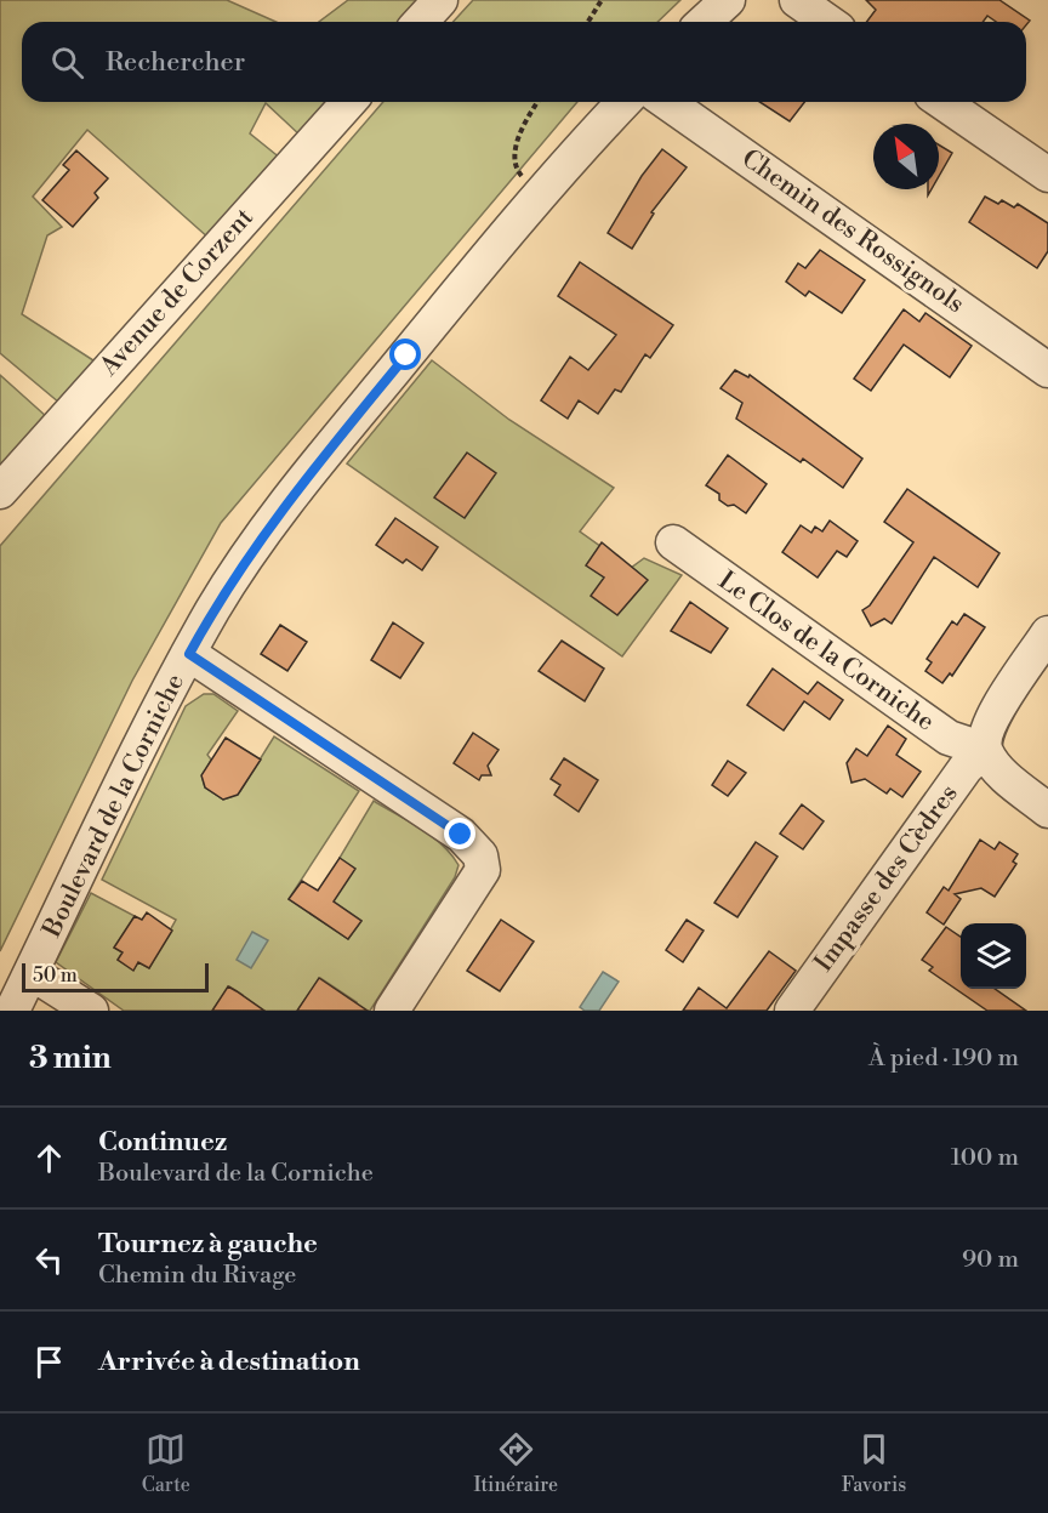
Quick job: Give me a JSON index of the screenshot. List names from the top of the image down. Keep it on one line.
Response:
{"streets":{"street":["Chemin des Rossignols","Avenue de Corzent","Le Clos de la Corniche","Boulevard de la Corniche","Impasse des Cèdres"]},"crossings":[["Le Clos de la Corniche","Impasse des Cèdres"]],"scale_bar":"50 m","north":"top left","page":{"search":"Rechercher","scale":"50 m","heading":["3 min","À pied · 190 m"],"list":[["Continuez","Boulevard de la Corniche","100 m"],["Tournez à gauche","Chemin du Rivage","90 m"],"Arrivée à destination"],"nav":["Carte","Itinéraire","Favoris"]}}
